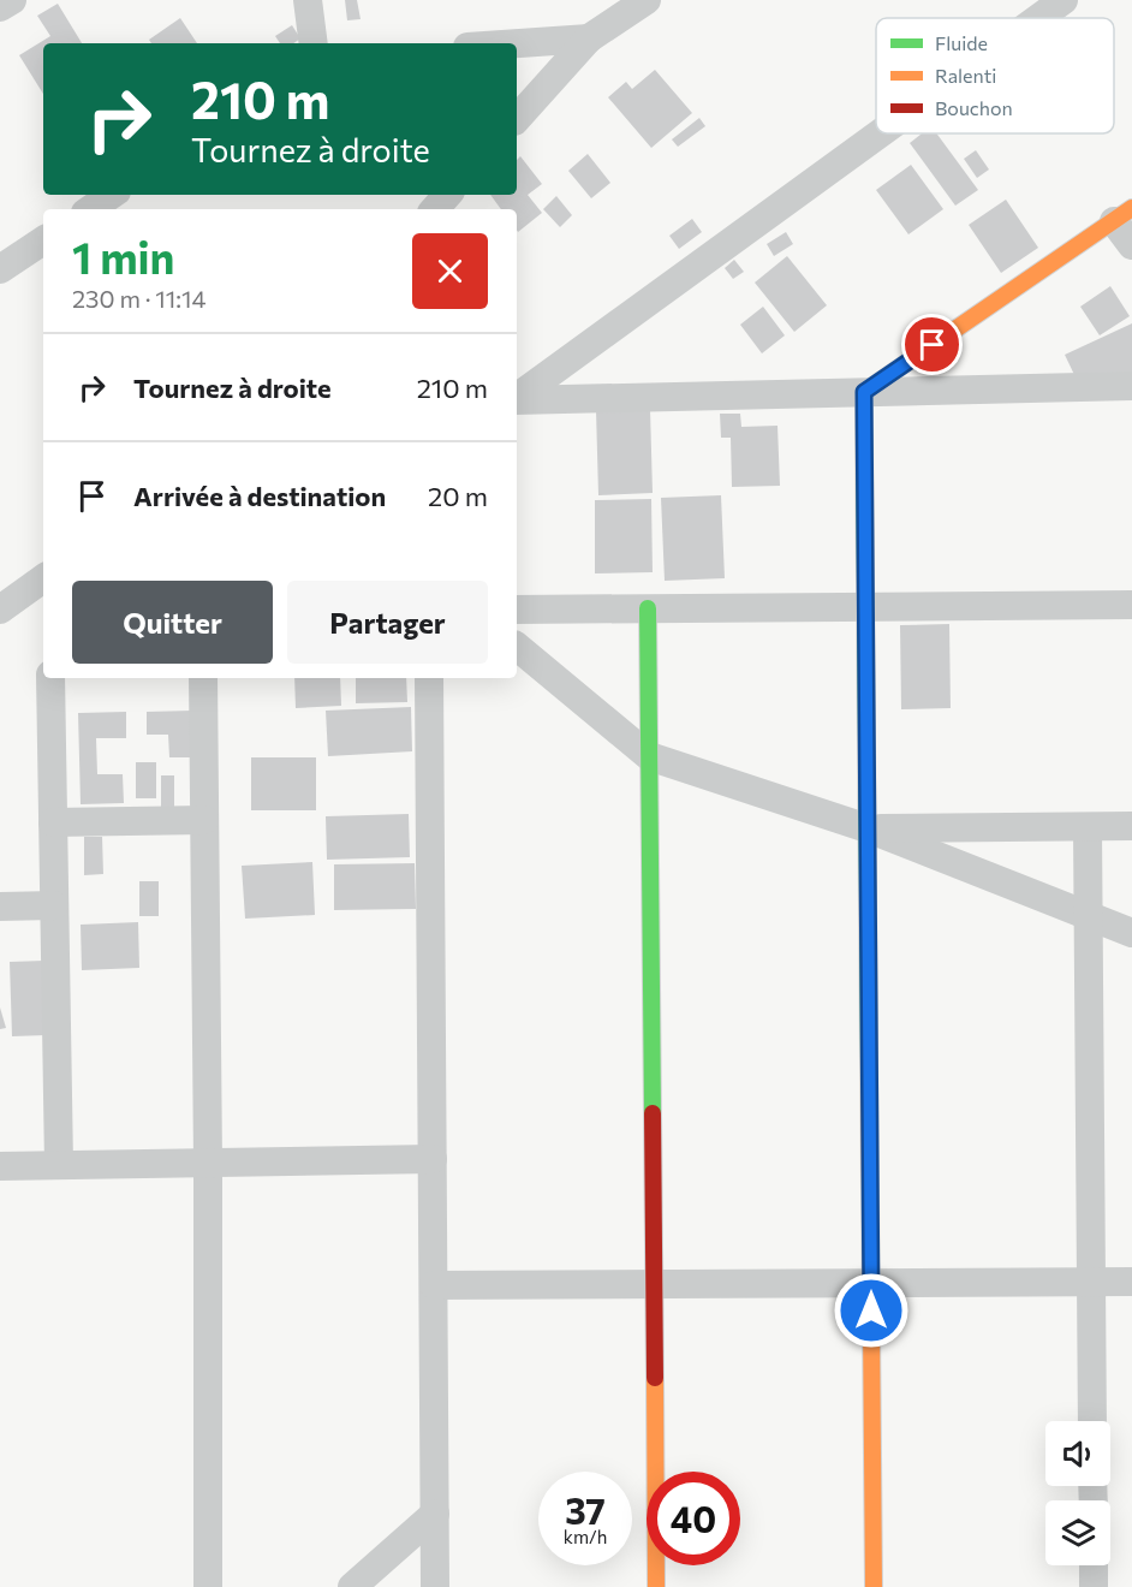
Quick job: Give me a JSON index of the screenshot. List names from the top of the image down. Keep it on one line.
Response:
{"legend":["Fluide","Ralenti","Bouchon"],"page":{"turn":["210 m","Tournez à droite"],"heading":["1 min","230 m · 11:14"],"list":[{"name":"Tournez à droite","value":"210 m"},{"name":"Arrivée à destination","value":"20 m"}],"buttons":["Quitter","Partager"],"speed":"37 km/h","limit":"40"}}
